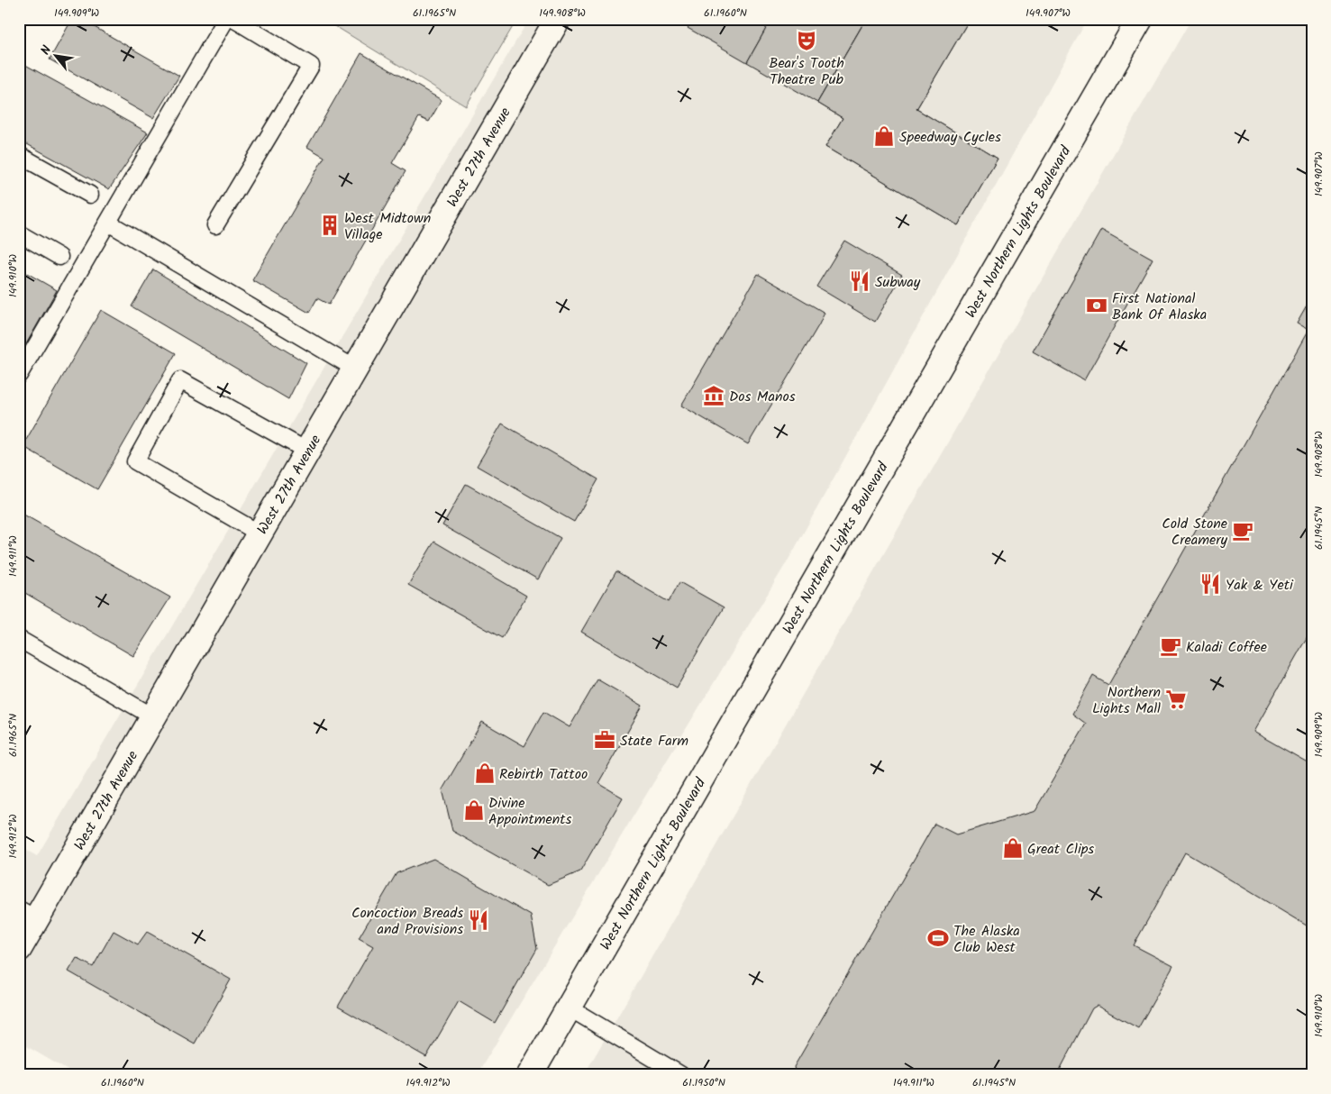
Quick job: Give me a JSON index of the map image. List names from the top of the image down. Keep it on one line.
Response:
{"streets":{"main road":["West 27th Avenue","West Northern Lights Boulevard"]},"places":{"theatre":["Bear's Tooth Theatre Pub"],"shop":["Speedway Cycles","Rebirth Tattoo","Divine Appointments","Great Clips"],"building":["West Midtown Village"],"restaurant":["Subway","Yak & Yeti","Concoction Breads and Provisions"],"bank":["First National Bank Of Alaska"],"museum":["Dos Manos"],"cafe":["Cold Stone Creamery","Kaladi Coffee"],"supermarket":["Northern Lights Mall"],"office":["State Farm"],"sports":["The Alaska Club West"]},"north":"top left","coordinates":["149.909°W","61.1965°N","149.908°W","61.1960°N","149.907°W","149.910°W","61.1945°N","149.911°W","149.912°W","61.1950°N"]}
